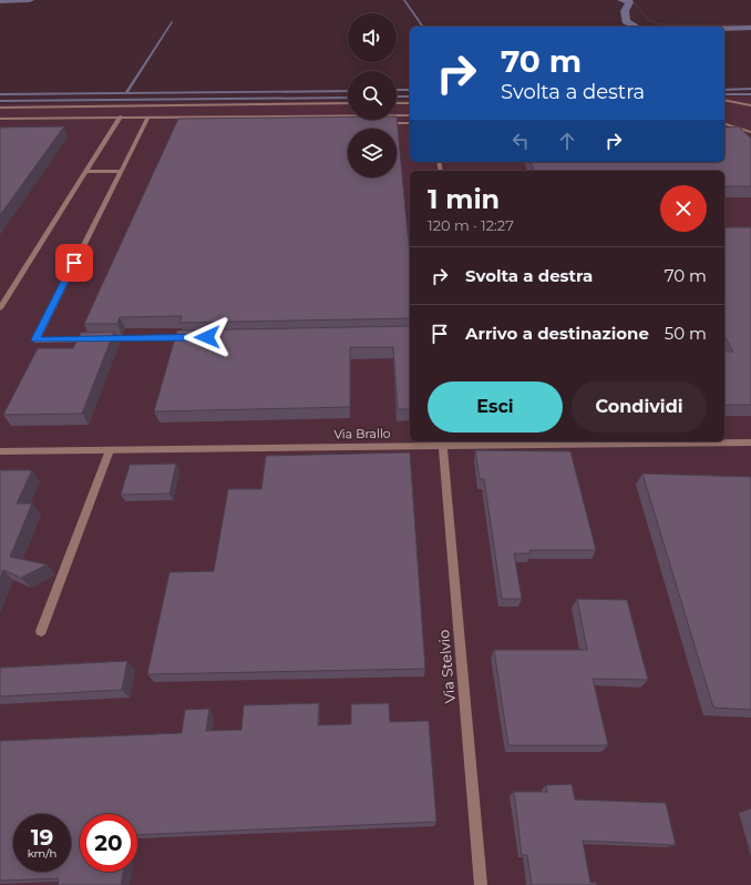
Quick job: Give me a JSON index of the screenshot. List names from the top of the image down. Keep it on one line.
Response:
{"streets":{"street":["Via Brallo","Via Stelvio"]},"crossings":[["Via Brallo","Via Stelvio"]],"page":{"turn":["70 m","Svolta a destra"],"heading":["1 min","120 m · 12:27"],"list":[{"name":"Svolta a destra","value":"70 m"},{"name":"Arrivo a destinazione","value":"50 m"}],"buttons":["Esci","Condividi"],"speed":"19 km/h","limit":"20"}}
